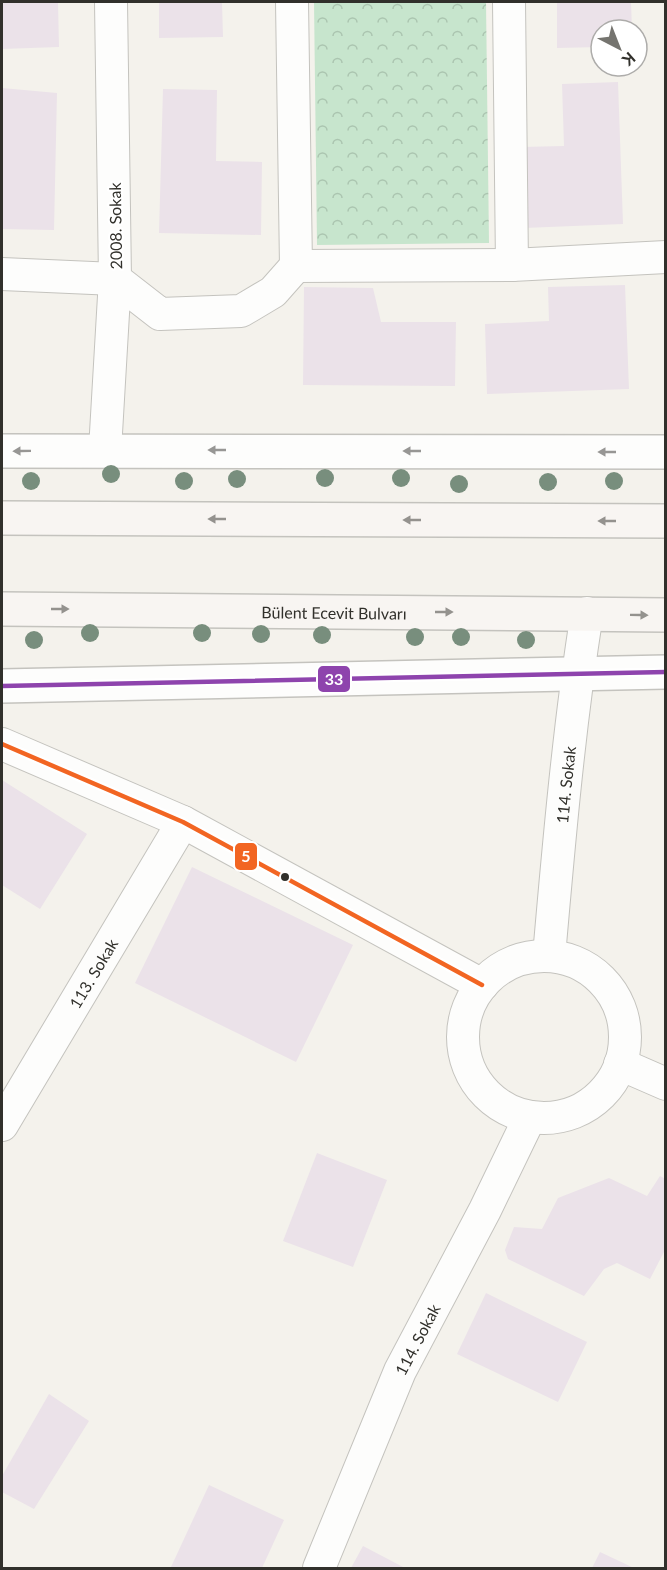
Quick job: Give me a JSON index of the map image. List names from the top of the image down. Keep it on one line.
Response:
{"streets":{"main road":["Bülent Ecevit Bulvarı"],"street":["2008. Sokak","114. Sokak","113. Sokak"]},"crossings":[["Bülent Ecevit Bulvarı","114. Sokak"]],"lines":["transit line 33","transit line 5"],"north":"bottom right"}
